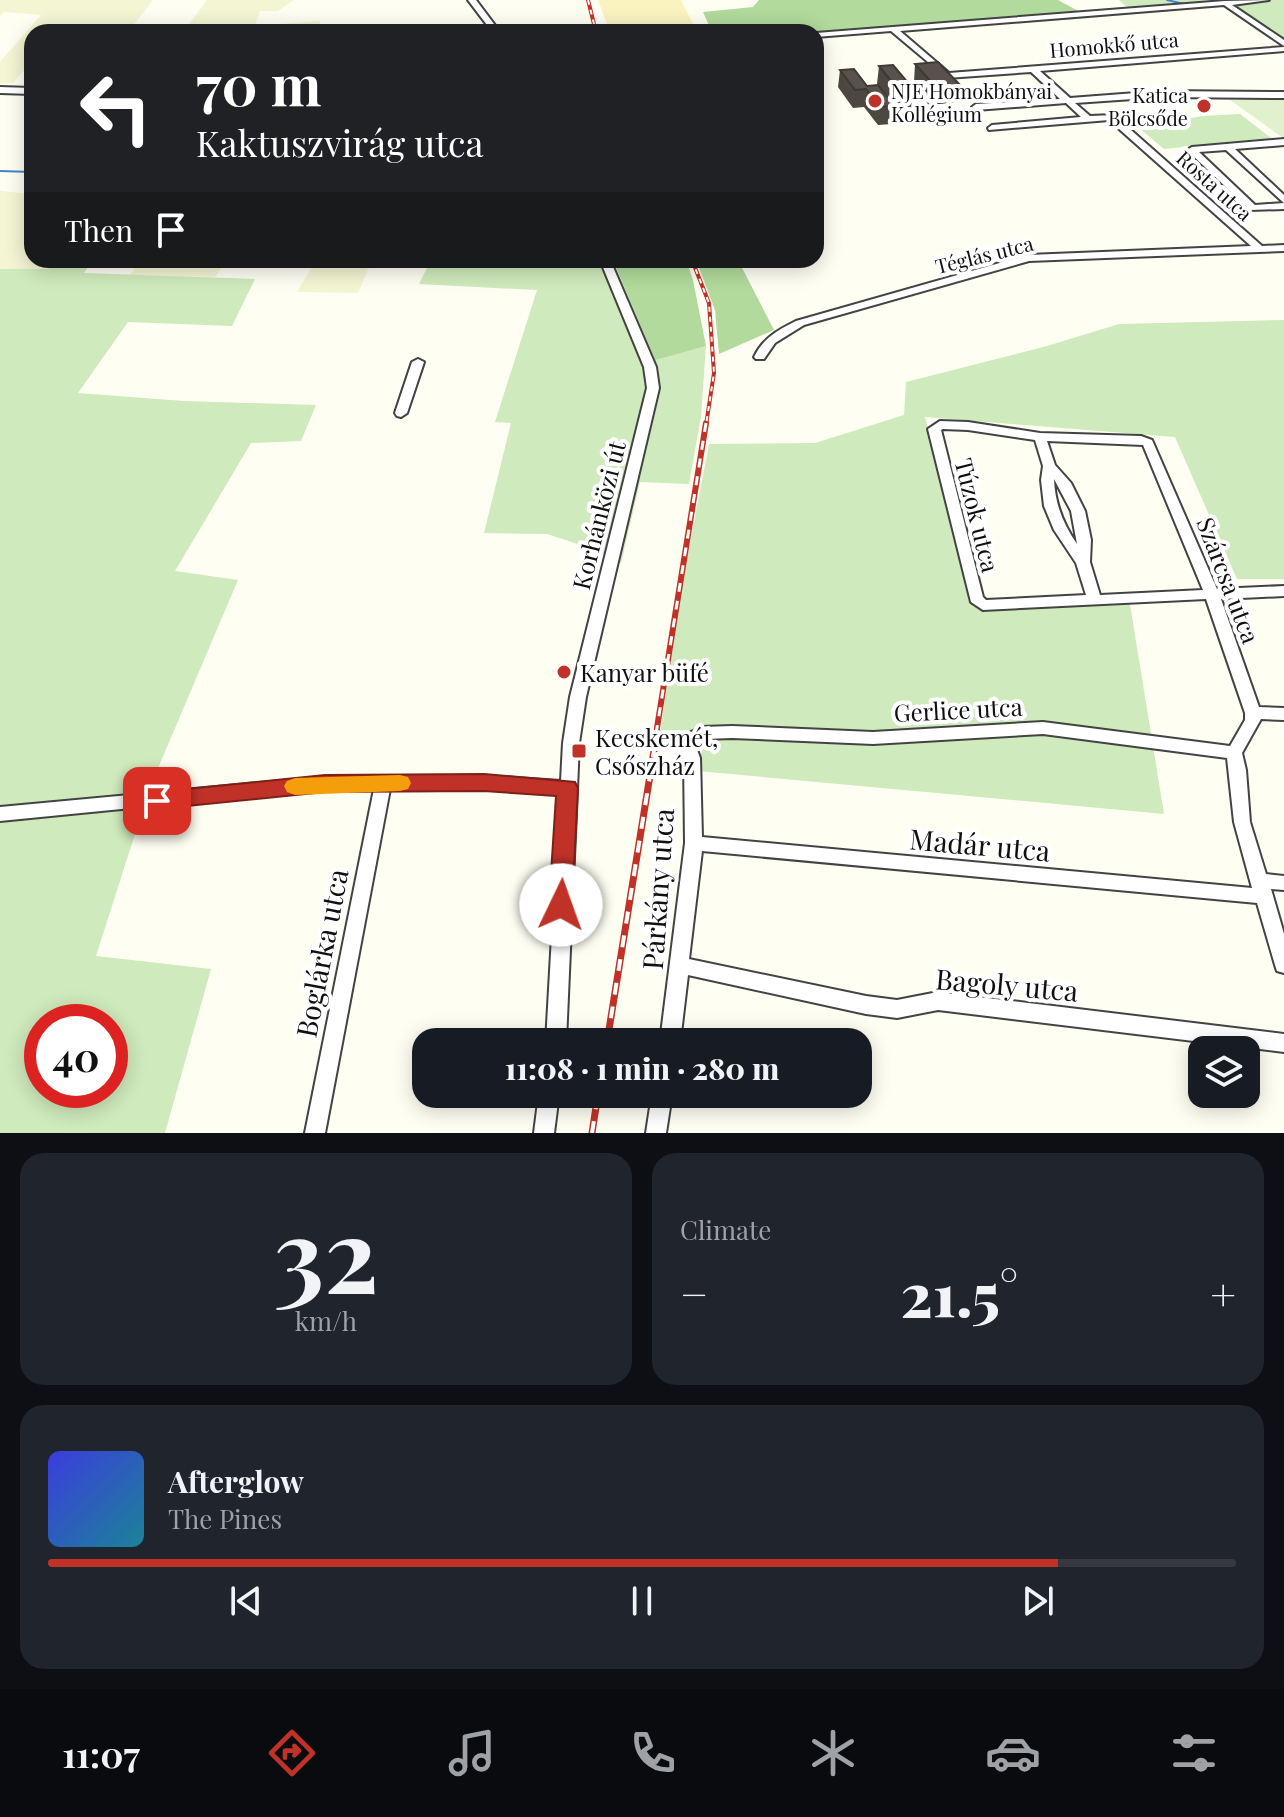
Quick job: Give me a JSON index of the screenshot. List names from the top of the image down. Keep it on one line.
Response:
{"streets":{"street":["Homokkő utca","Rosta utca","Téglás utca","Korhánközi út","Túzok utca","Szárcsa utca","Gerlice utca","Madár utca","Párkány utca","Boglárka utca","Bagoly utca"]},"crossings":[["Homokkő utca","Rosta utca"],["Rosta utca","Téglás utca"],["Túzok utca","Szárcsa utca"],["Gerlice utca","Párkány utca"],["Madár utca","Párkány utca"],["Párkány utca","Bagoly utca"]],"places":{"other":["NJE Homokbányai Kollégium","Katica Bölcsőde","Kanyar büfé"],"transit":["Kecskemét, Csőszház"]},"page":{"turn":["70 m","Kaktuszvirág utca"],"then":"Then","limit":"40","trip":"11:08 · 1 min · 280 m","tile":[["32","km/h"],"Climate"],"heat":["−","21.5°","+"],"song":["Afterglow","The Pines"],"tabs":"11:07"}}
